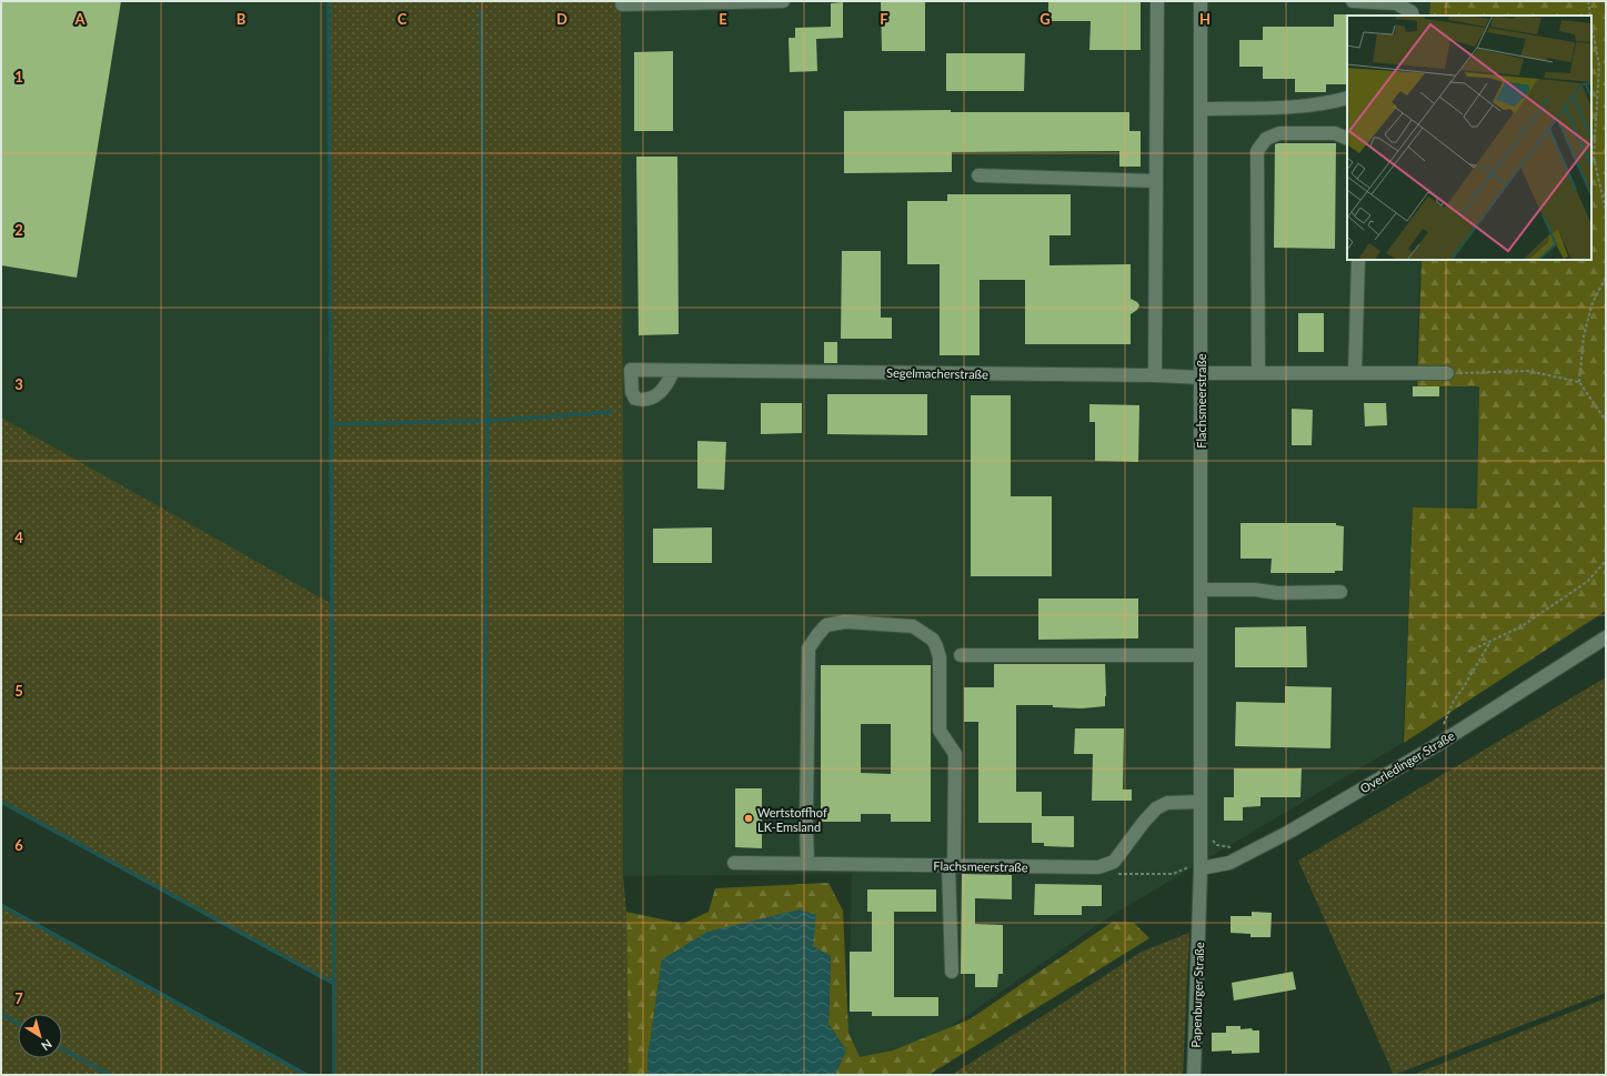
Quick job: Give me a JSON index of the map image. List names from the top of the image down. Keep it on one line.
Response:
{"streets":{"street":["Segelmacherstraße","Flachsmeerstraße","Overledinger Straße","Papenburger Straße"]},"crossings":[["Segelmacherstraße","Flachsmeerstraße"],["Flachsmeerstraße","Overledinger Straße"],["Flachsmeerstraße","Papenburger Straße"]],"places":["Wertstoffhof LK-Emsland"],"north":"bottom right","grid":{"columns":["A","B","C","D","E","F","G","H"],"rows":["1","2","3","4","5","6","7"]}}
